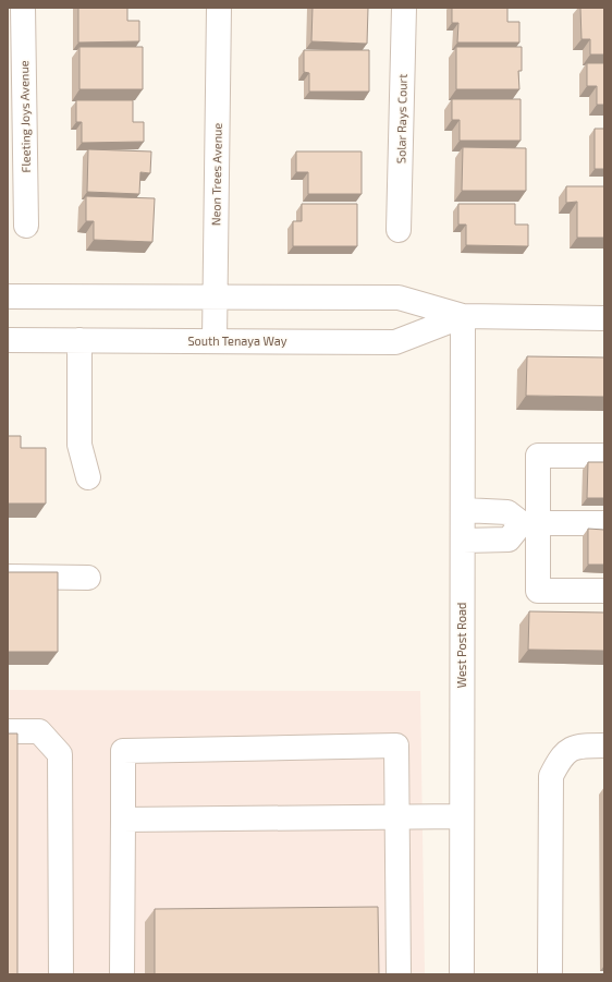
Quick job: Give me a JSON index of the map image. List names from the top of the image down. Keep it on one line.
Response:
{"streets":{"street":["Fleeting Joys Avenue","Solar Rays Court","Neon Trees Avenue","South Tenaya Way","West Post Road"]},"crossings":[["Neon Trees Avenue","South Tenaya Way"],["South Tenaya Way","West Post Road"]]}
